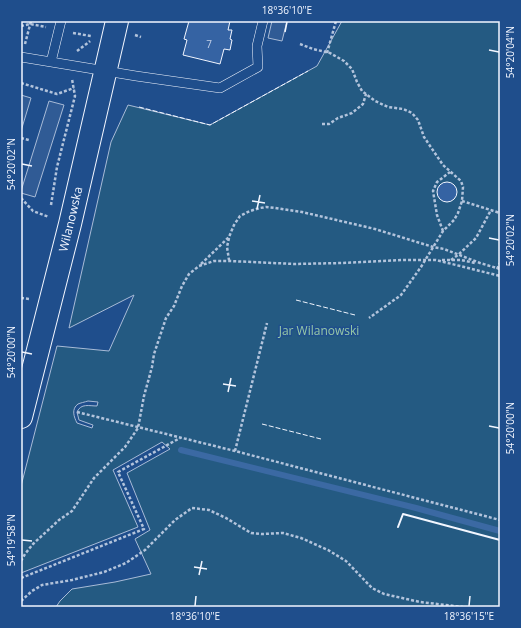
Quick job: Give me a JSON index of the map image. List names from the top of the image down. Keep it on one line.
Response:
{"streets":{"street":["Wilanowska"]},"parks":["Jar Wilanowski"],"house_numbers":["7"],"coordinates":["18°36'10\"E","54°20'04\"N","54°20'02\"N","54°20'00\"N","54°19'58\"N","18°36'15\"E"]}
